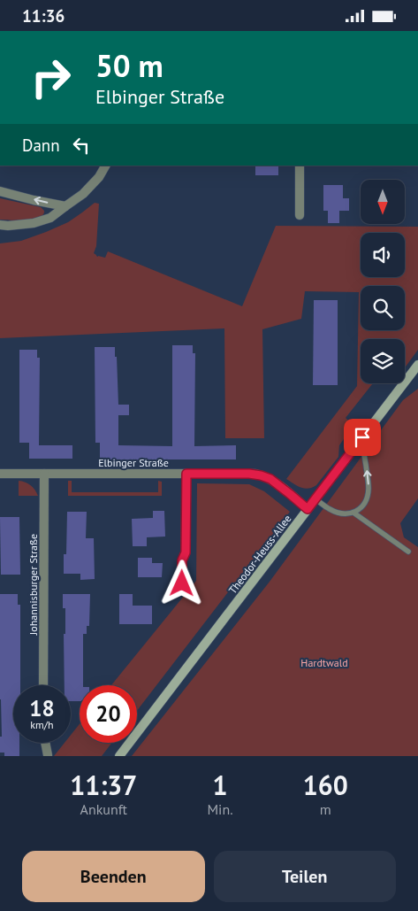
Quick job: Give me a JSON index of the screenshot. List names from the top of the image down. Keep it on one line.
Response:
{"streets":{"main road":["Theodor-Heuss-Allee"],"street":["Elbinger Straße","Johannisburger Straße"]},"crossings":[["Elbinger Straße","Theodor-Heuss-Allee"],["Elbinger Straße","Johannisburger Straße"]],"parks":["Hardtwald"],"north":"bottom","page":{"status":"11:36","turn":["50 m","Elbinger Straße"],"then":"Dann","speed":"18 km/h","limit":"20","eta":["11:37","Ankunft","1","Min.","160","m"],"buttons":["Beenden","Teilen"]}}
